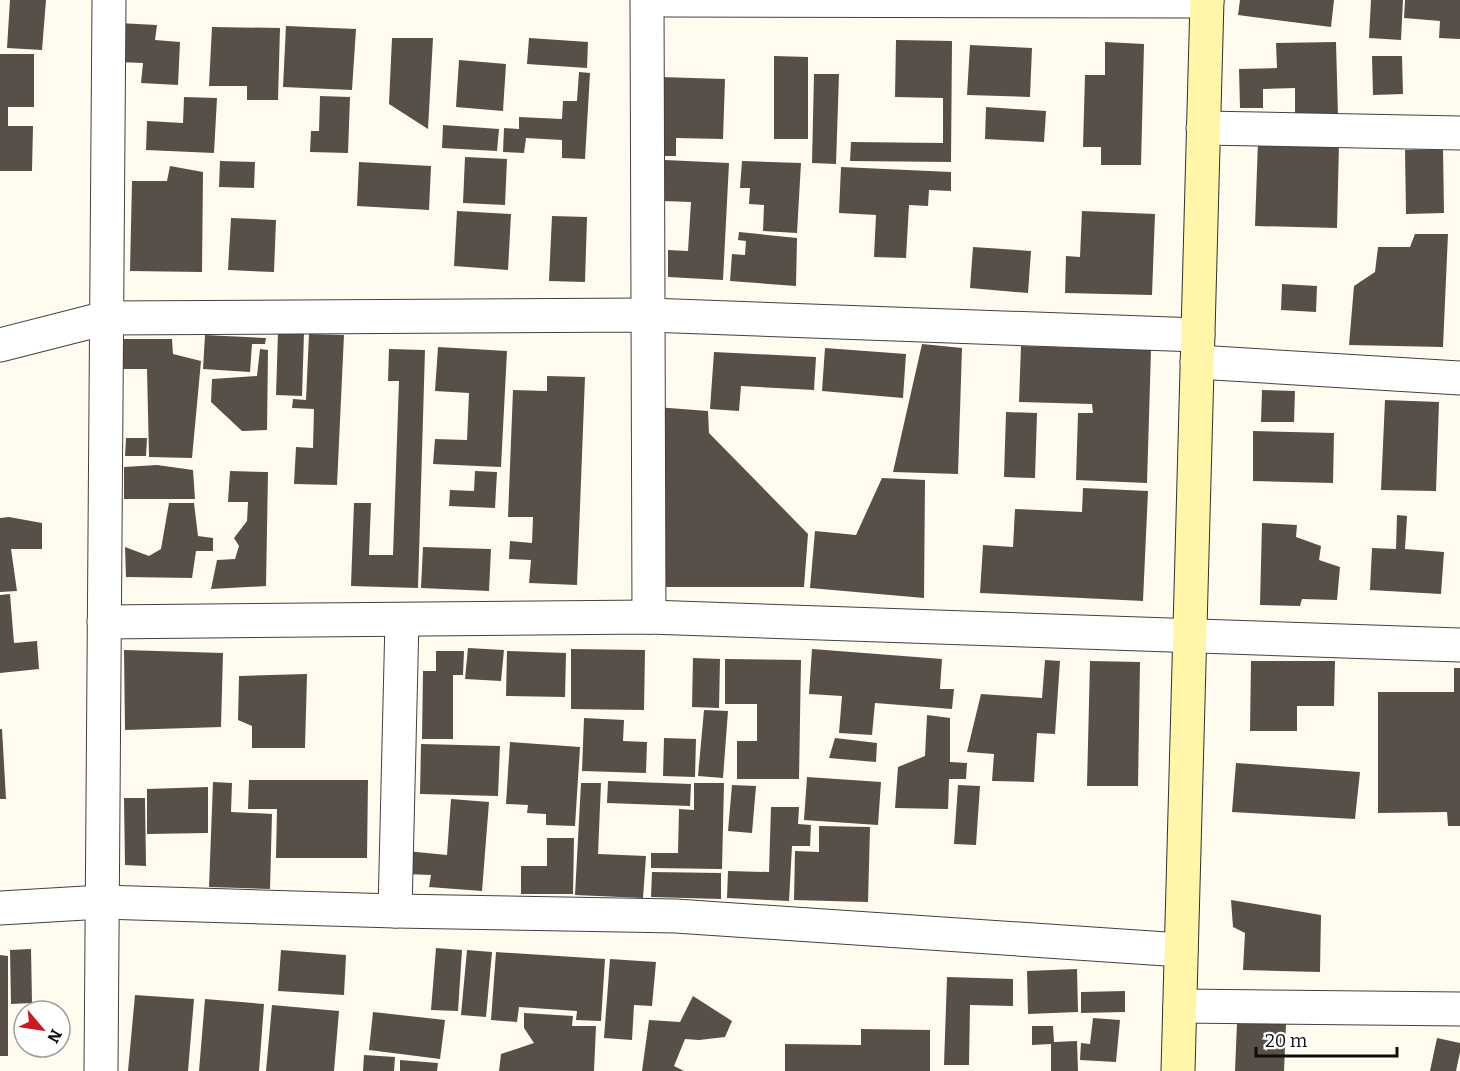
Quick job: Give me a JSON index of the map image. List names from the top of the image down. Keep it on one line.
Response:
{"scale_bar":"20 m","north":"bottom right"}
